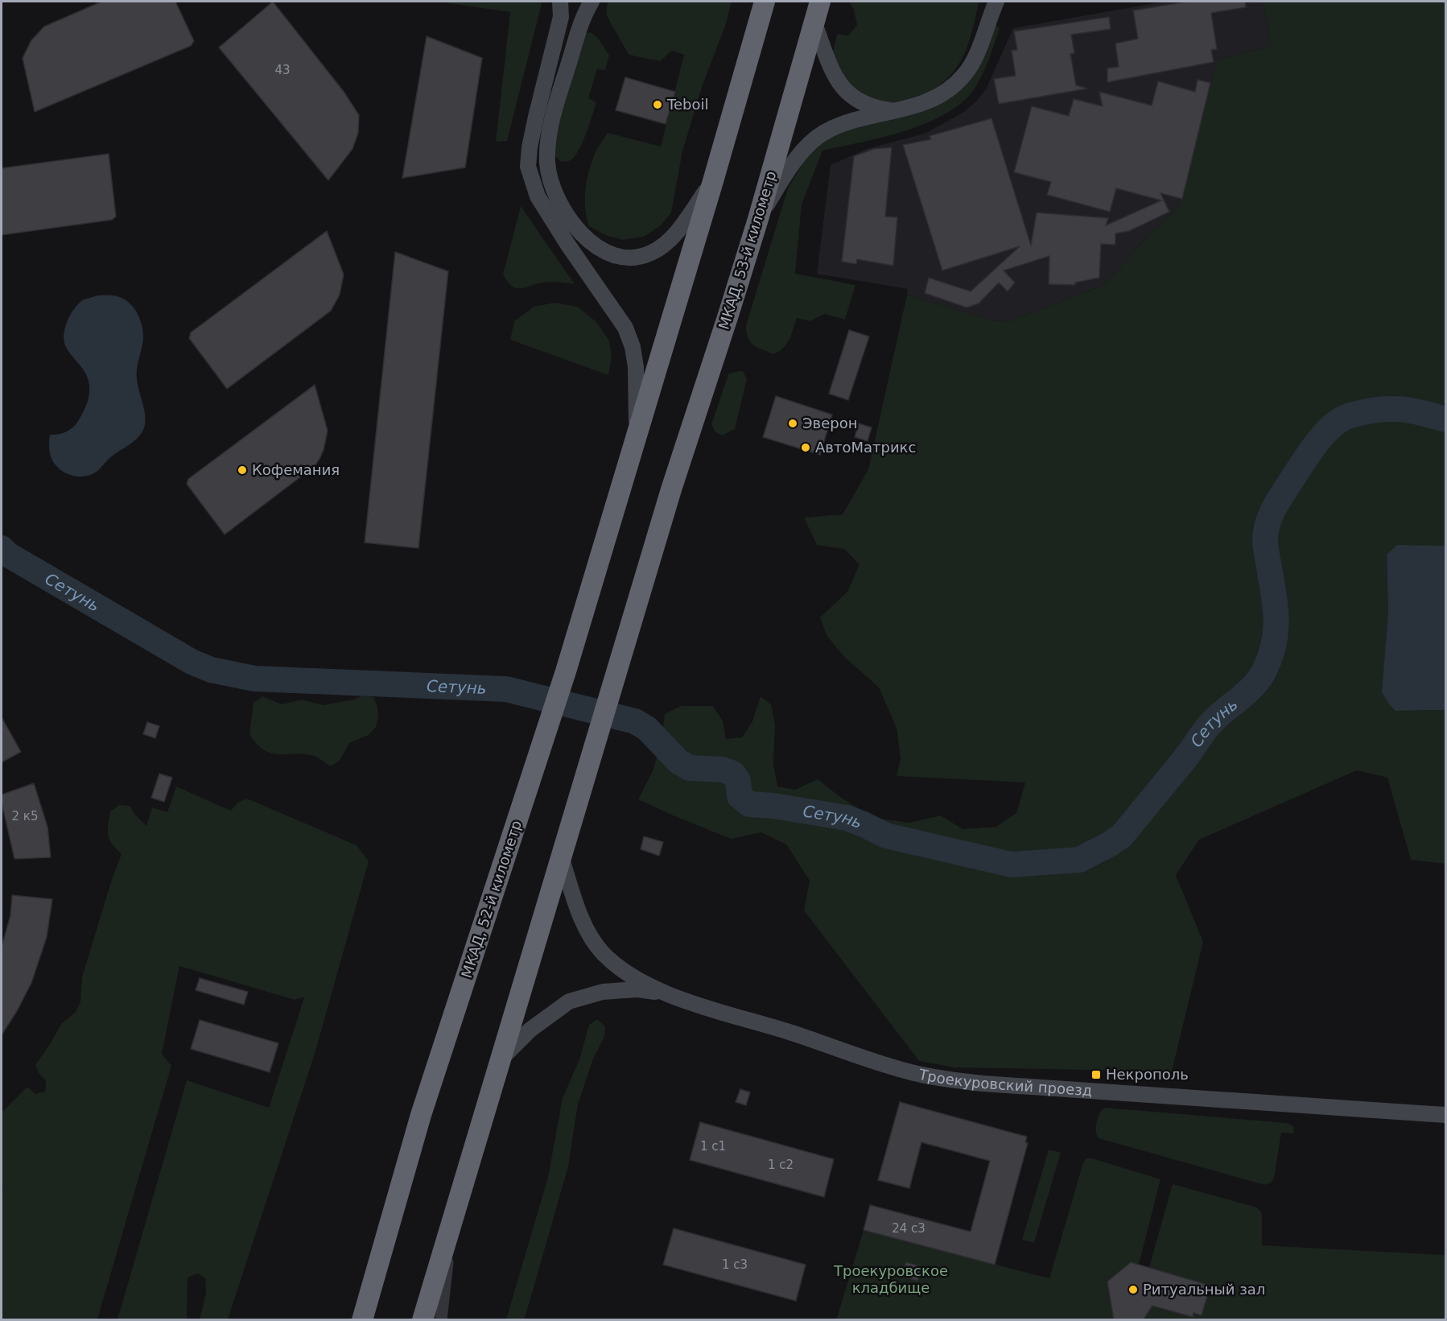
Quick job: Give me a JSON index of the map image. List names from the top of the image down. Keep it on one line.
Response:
{"streets":{"highway":["МКАД, 53-й километр","МКАД, 52-й километр"],"street":["Троекуровский проезд"]},"crossings":[["МКАД, 53-й километр","Троекуровский проезд"]],"water":["Сетунь"],"parks":["Троекуровское кладбище"],"places":{"other":["Teboil","Эверон","АвтоМатрикс","Кофемания","Ритуальный зал"],"transit":["Некрополь"]},"house_numbers":["43","2 к5","1 с1","1 с2","24 с3","1 с3"]}
